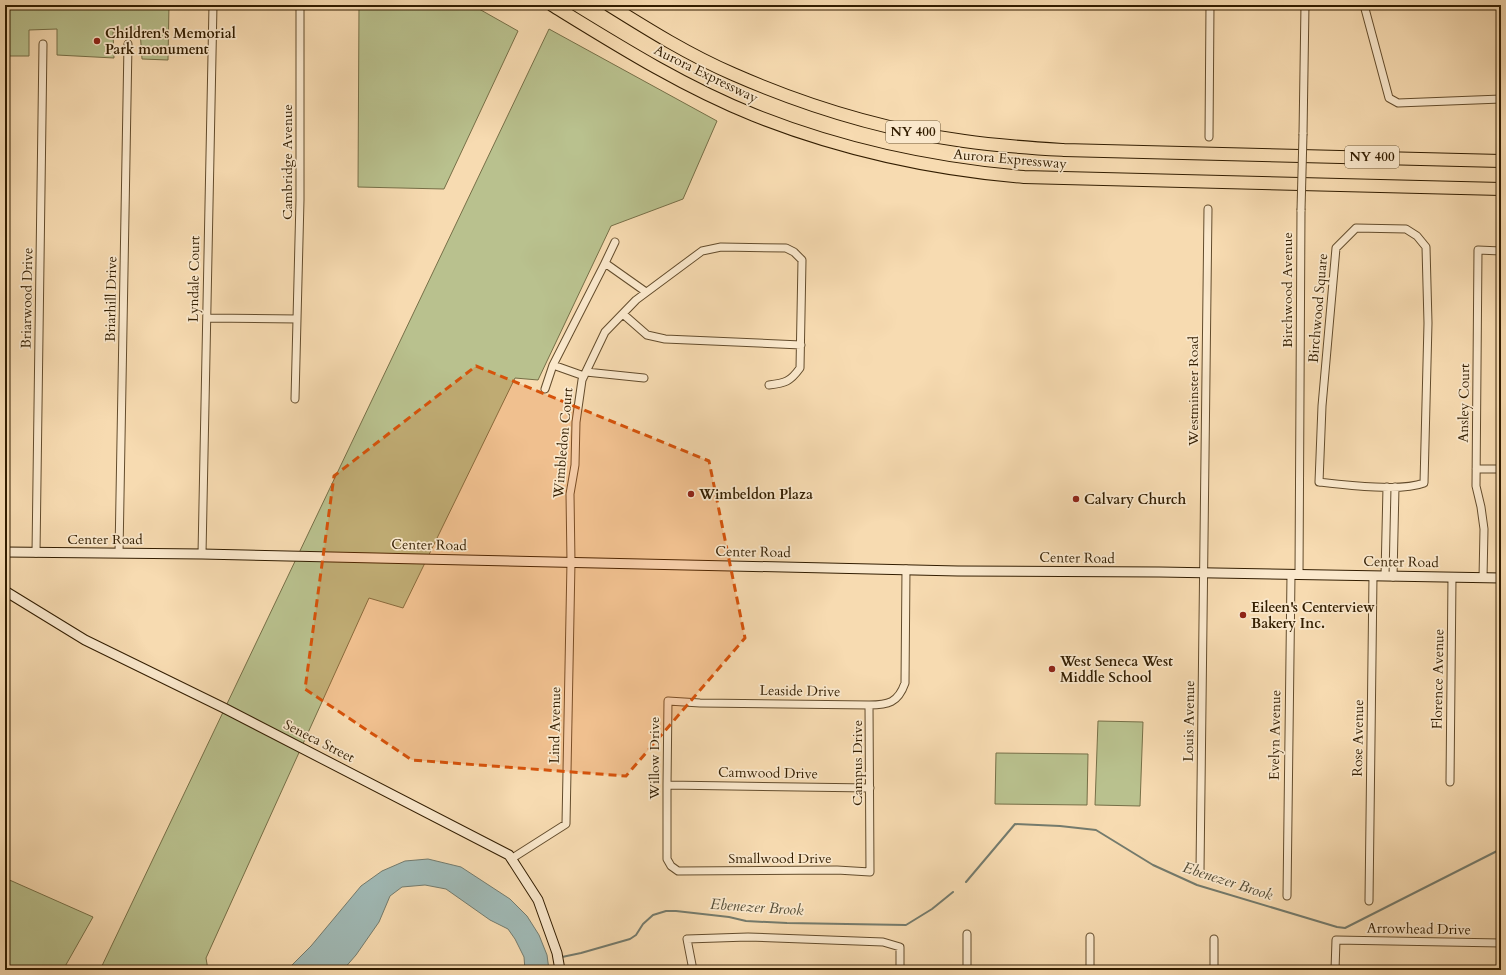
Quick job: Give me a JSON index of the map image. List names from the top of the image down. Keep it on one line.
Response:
{"streets":{"highway":["Aurora Expressway","NY 400"],"main road":["Center Road","Seneca Street"],"street":["Cambridge Avenue","Lyndale Court","Birchwood Avenue","Briarwood Drive","Briarhill Drive","Birchwood Square","Westminster Road","Ansley Court","Wimbledon Court","Florence Avenue","Leaside Drive","Louis Avenue","Lind Avenue","Evelyn Avenue","Rose Avenue","Willow Drive","Campus Drive","Camwood Drive","Smallwood Drive","Arrowhead Drive"]},"crossings":[["Lyndale Court","Center Road"],["Birchwood Avenue","Center Road"],["Birchwood Avenue","Evelyn Avenue"],["Briarwood Drive","Center Road"],["Briarhill Drive","Center Road"],["Westminster Road","Center Road"],["Westminster Road","Louis Avenue"],["Ansley Court","Center Road"],["Wimbledon Court","Center Road"],["Wimbledon Court","Lind Avenue"],["Center Road","Florence Avenue"],["Center Road","Louis Avenue"],["Center Road","Lind Avenue"],["Center Road","Evelyn Avenue"],["Center Road","Rose Avenue"],["Center Road","Campus Drive"],["Leaside Drive","Willow Drive"],["Leaside Drive","Campus Drive"],["Lind Avenue","Seneca Street"],["Willow Drive","Camwood Drive"],["Willow Drive","Smallwood Drive"],["Campus Drive","Camwood Drive"],["Campus Drive","Smallwood Drive"]],"water":["Ebenezer Brook"],"places":["Children's Memorial Park monument","Wimbeldon Plaza","Calvary Church","Eileen's Centerview Bakery Inc.","West Seneca West Middle School"]}
